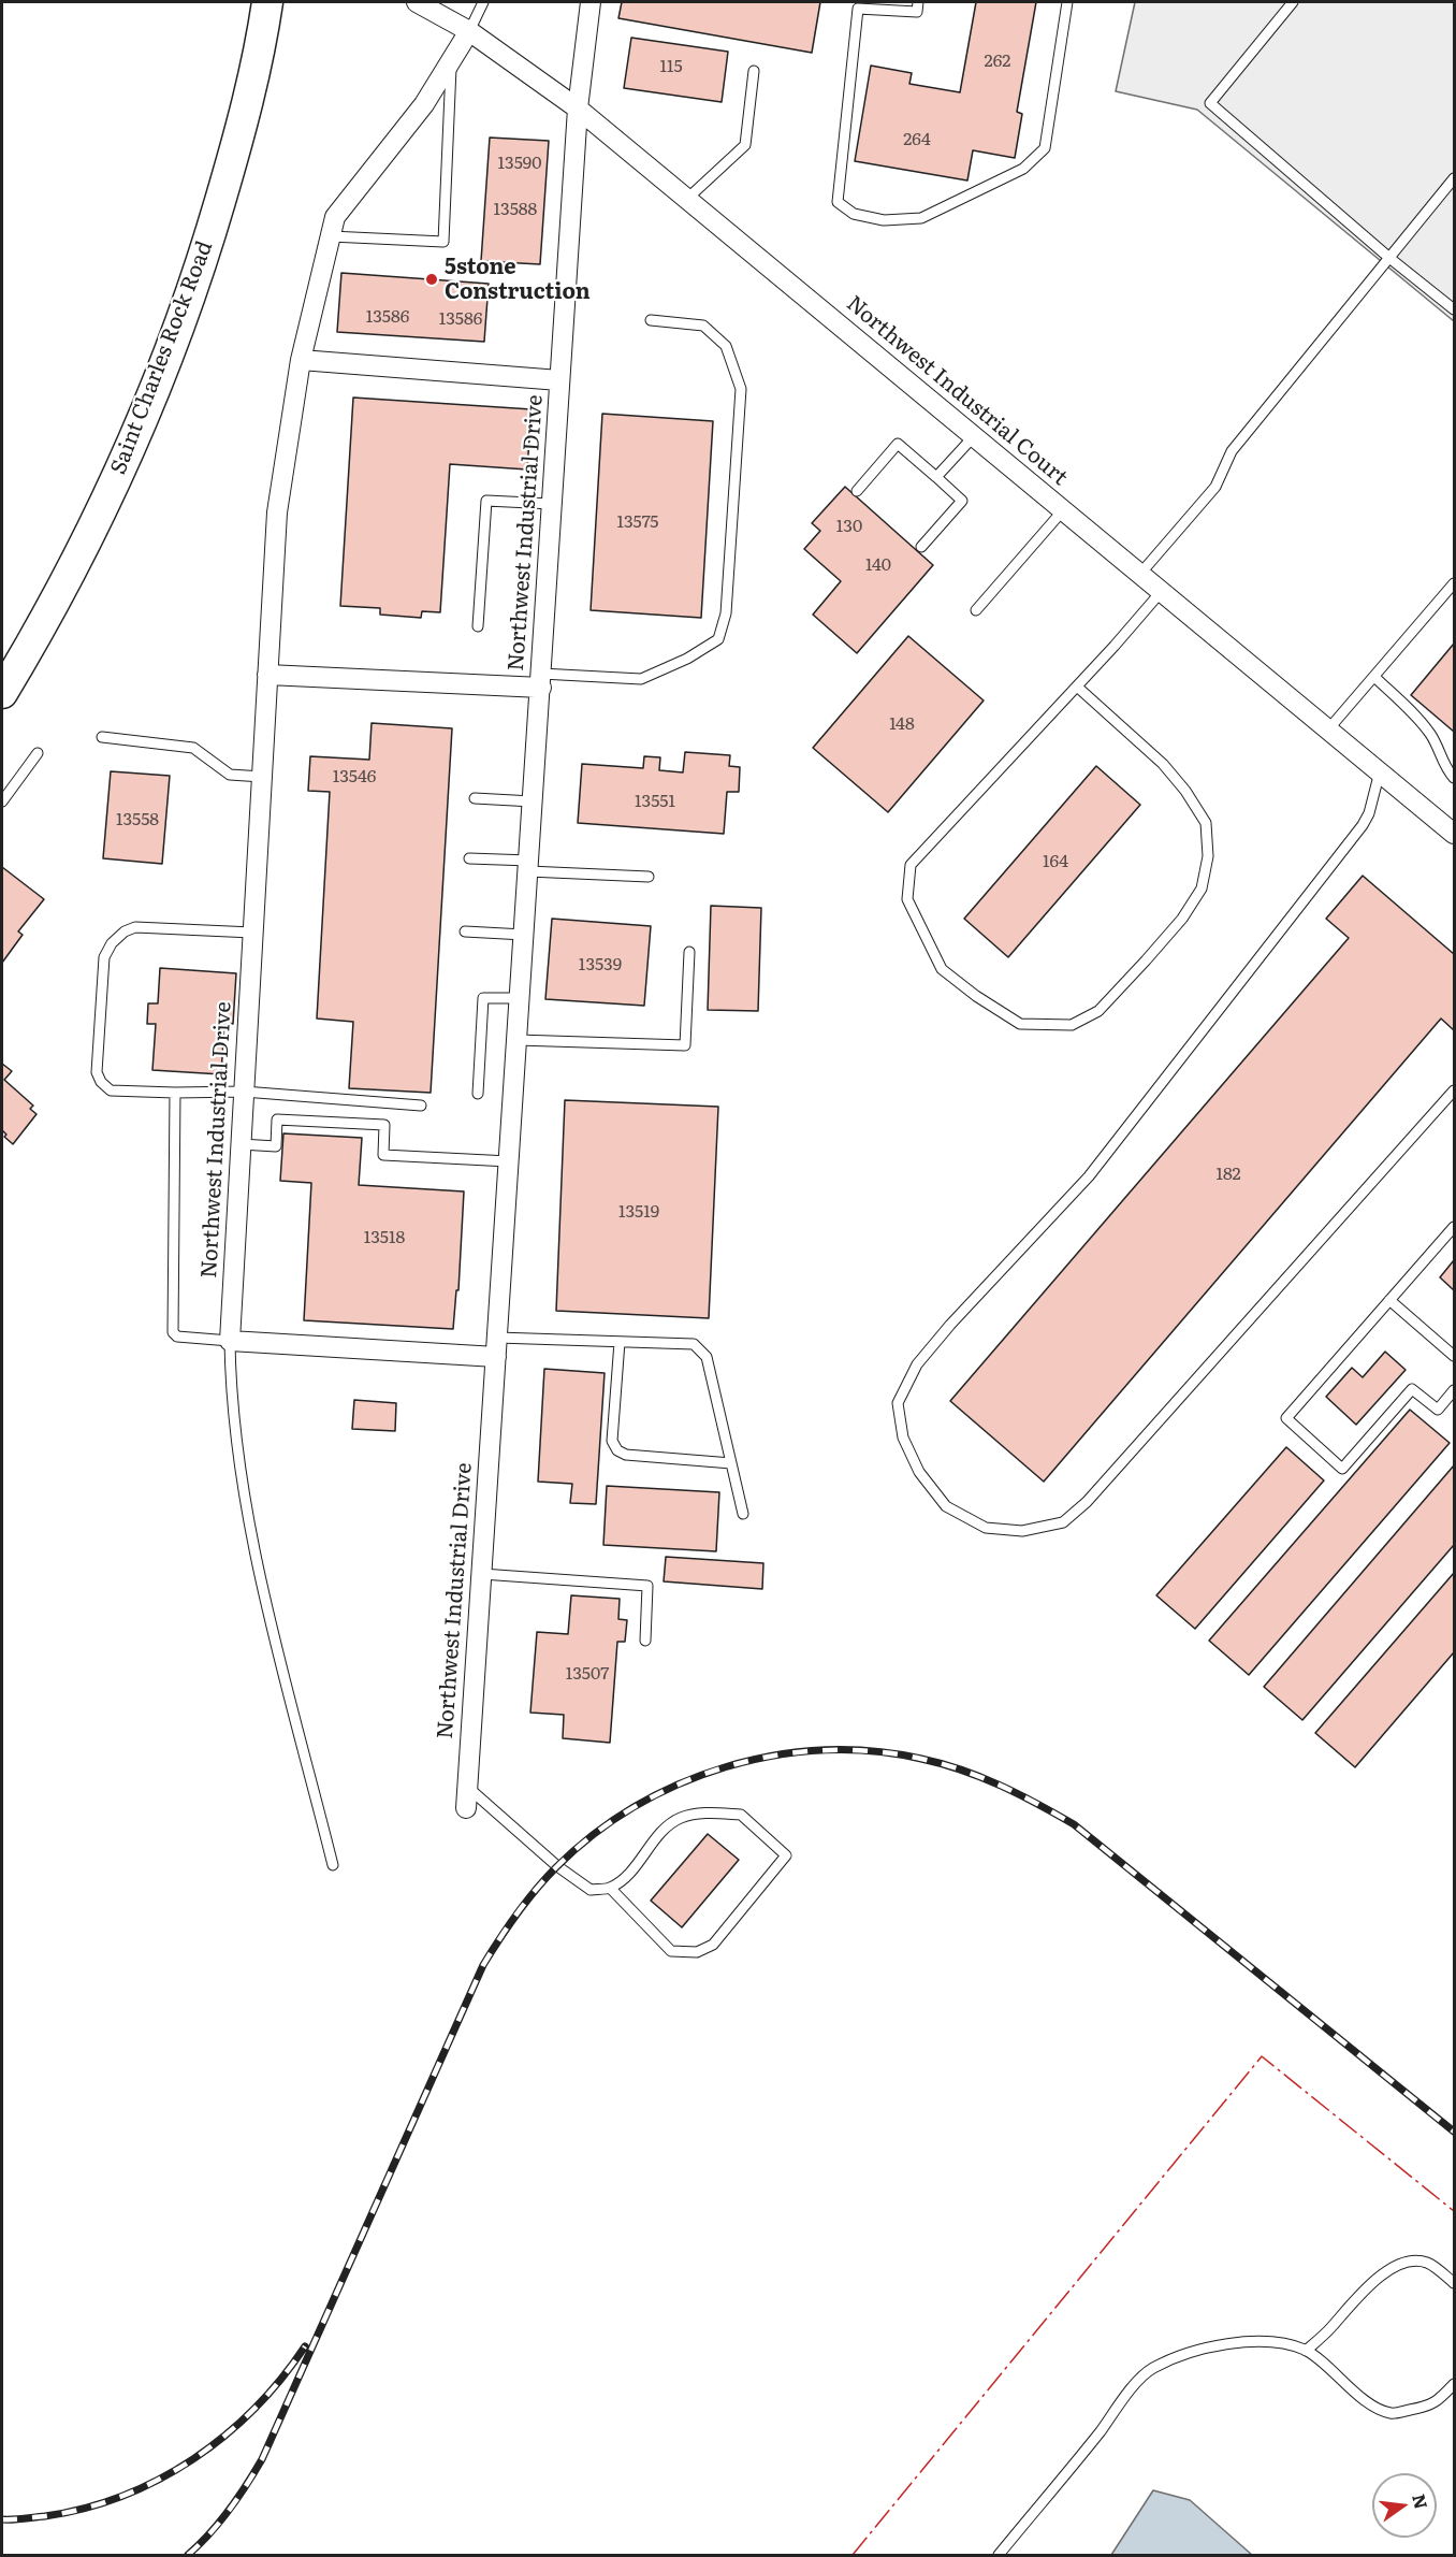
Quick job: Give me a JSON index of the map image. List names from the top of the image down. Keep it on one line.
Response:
{"streets":{"main road":["Saint Charles Rock Road"],"street":["Northwest Industrial Court","Northwest Industrial Drive"]},"crossings":[["Northwest Industrial Court","Northwest Industrial Drive"]],"places":["5stone Construction"],"house_numbers":["262","115","264","13590","13588","13586","13586","13575","130","140","148","13546","13551","13558","164","13539","182","13519","13518","13507"],"north":"right"}
